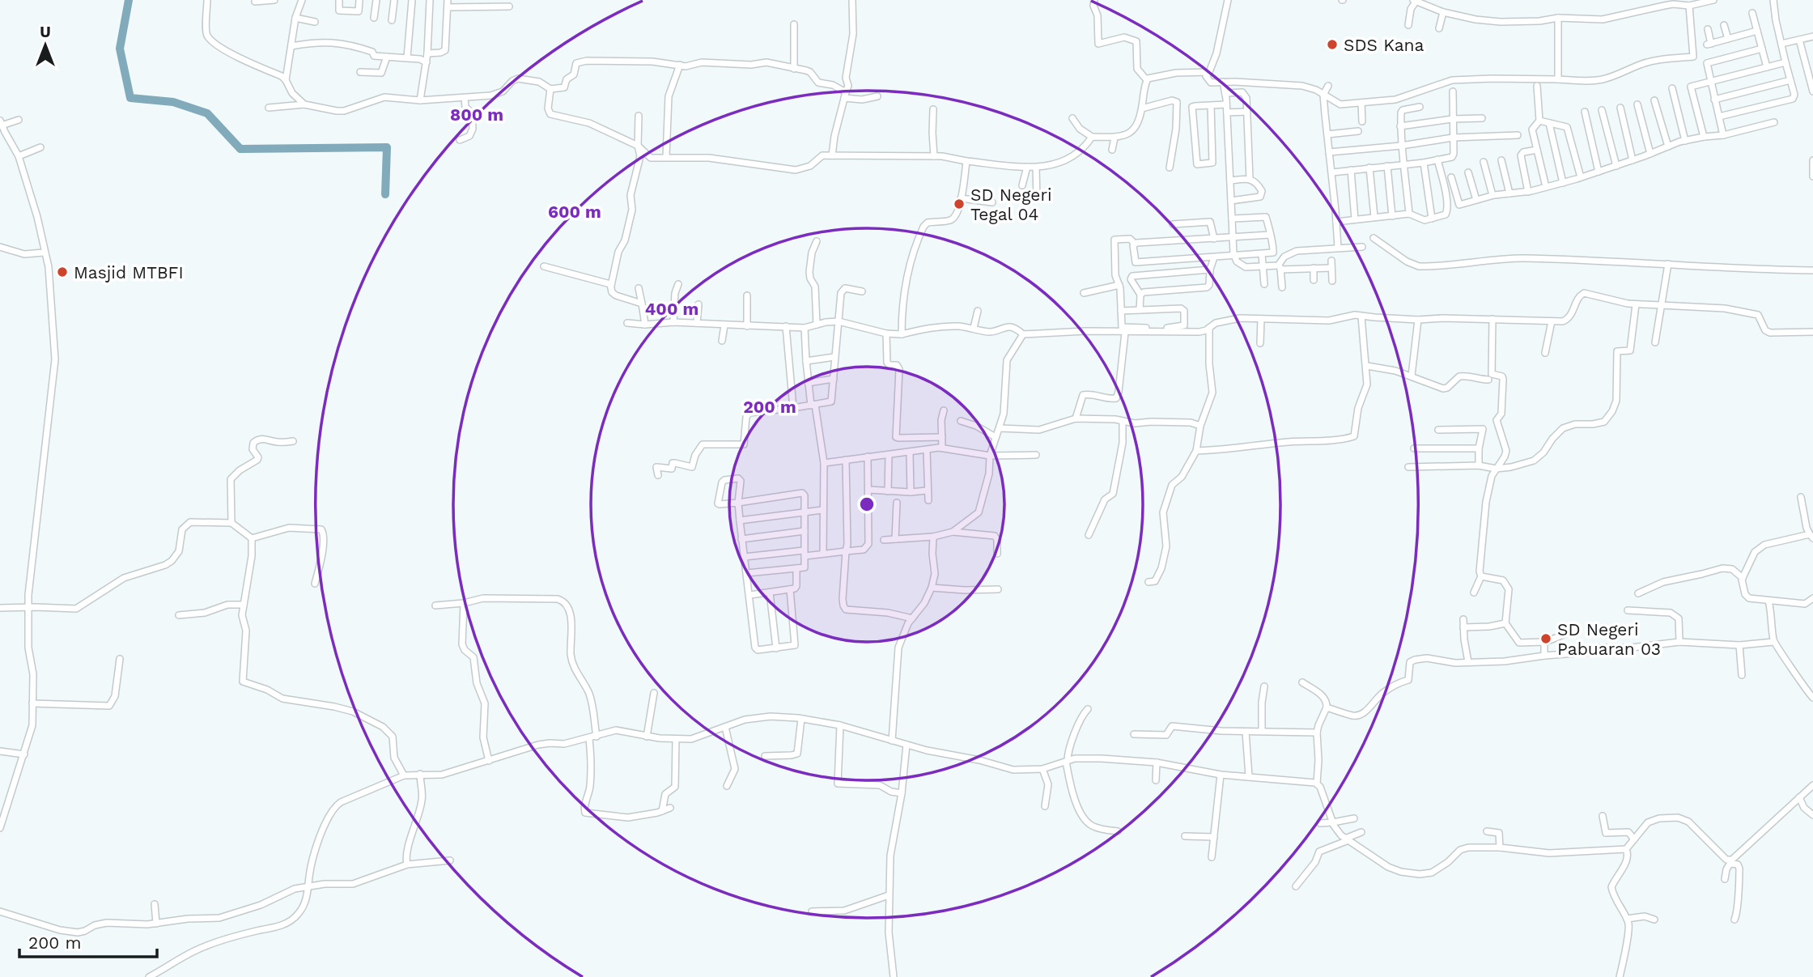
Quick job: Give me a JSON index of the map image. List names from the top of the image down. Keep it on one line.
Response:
{"places":["SDS Kana","SD Negeri Tegal 04","Masjid MTBFI","SD Negeri Pabuaran 03"],"scale_bar":"200 m","north":"top","rings":["800 m","600 m","400 m","200 m"]}
